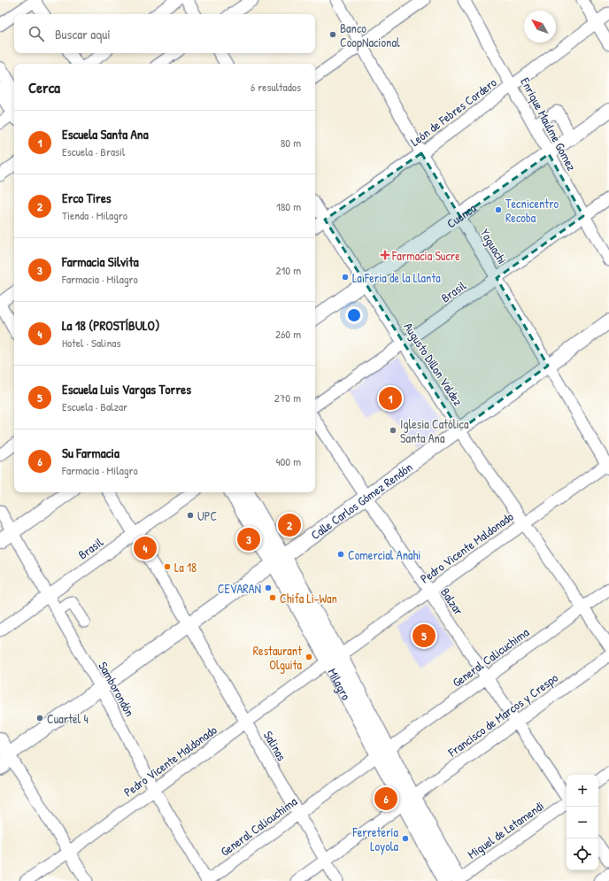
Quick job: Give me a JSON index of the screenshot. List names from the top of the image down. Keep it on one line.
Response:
{"streets":{"main road":["Cuenca","Calle Carlos Gómez Rendón","Milagro"],"street":["León de Febres Cordero","Enrique Maulme Gomez","Yaguachi","Brasil","Augusto Dillon Valdez","Pedro Vicente Maldonado","Balzar","General Calicuchima","Samborondón","Francisco de Marcos y Crespo","Salinas","Miguel de Letamendi"]},"crossings":[["León de Febres Cordero","Enrique Maulme Gomez"],["León de Febres Cordero","Yaguachi"],["León de Febres Cordero","Augusto Dillon Valdez"],["Enrique Maulme Gomez","Cuenca"],["Enrique Maulme Gomez","Brasil"],["Cuenca","Yaguachi"],["Cuenca","Augusto Dillon Valdez"],["Yaguachi","Brasil"],["Yaguachi","Calle Carlos Gómez Rendón"],["Yaguachi","Pedro Vicente Maldonado"],["Brasil","Augusto Dillon Valdez"],["Brasil","Samborondón"],["Brasil","Salinas"],["Augusto Dillon Valdez","Calle Carlos Gómez Rendón"],["Augusto Dillon Valdez","Pedro Vicente Maldonado"],["Augusto Dillon Valdez","General Calicuchima"],["Calle Carlos Gómez Rendón","Balzar"],["Calle Carlos Gómez Rendón","Milagro"],["Calle Carlos Gómez Rendón","Samborondón"],["Calle Carlos Gómez Rendón","Salinas"],["Pedro Vicente Maldonado","Balzar"],["Pedro Vicente Maldonado","Milagro"],["Pedro Vicente Maldonado","Samborondón"],["Pedro Vicente Maldonado","Salinas"],["Balzar","General Calicuchima"],["Balzar","Francisco de Marcos y Crespo"],["General Calicuchima","Milagro"],["General Calicuchima","Samborondón"],["General Calicuchima","Salinas"],["Milagro","Francisco de Marcos y Crespo"],["Milagro","Miguel de Letamendi"],["Francisco de Marcos y Crespo","Salinas"]],"places":{"other":["Banco CoopNacional","Tecnicentro Recoba","La Feria de la Llanta","Iglesia Católica Santa Ana","UPC","Comercial Anahi","La 18","CEVARAN","Chifa Li-Wan","Restaurant Olguita","Cuartel 4","Ferretería Loyola"],"health":["Farmacia Sucre"]},"north":"top left","page":{"search":"Buscar aquí","heading":["Cerca","6 resultados"],"list":[{"mark":"1","name":"Escuela Santa Ana","note":"Escuela · Brasil","value":"80 m"},{"mark":"2","name":"Erco Tires","note":"Tienda · Milagro","value":"180 m"},{"mark":"3","name":"Farmacia Silvita","note":"Farmacia · Milagro","value":"210 m"},{"mark":"4","name":"La 18 (PROSTÍBULO)","note":"Hotel · Salinas","value":"260 m"},{"mark":"5","name":"Escuela Luis Vargas Torres","note":"Escuela · Balzar","value":"270 m"},{"mark":"6","name":"Su Farmacia","note":"Farmacia · Milagro","value":"400 m"}],"pins":["1","2","3","4","5","6"],"map_buttons":["+","−"]}}
